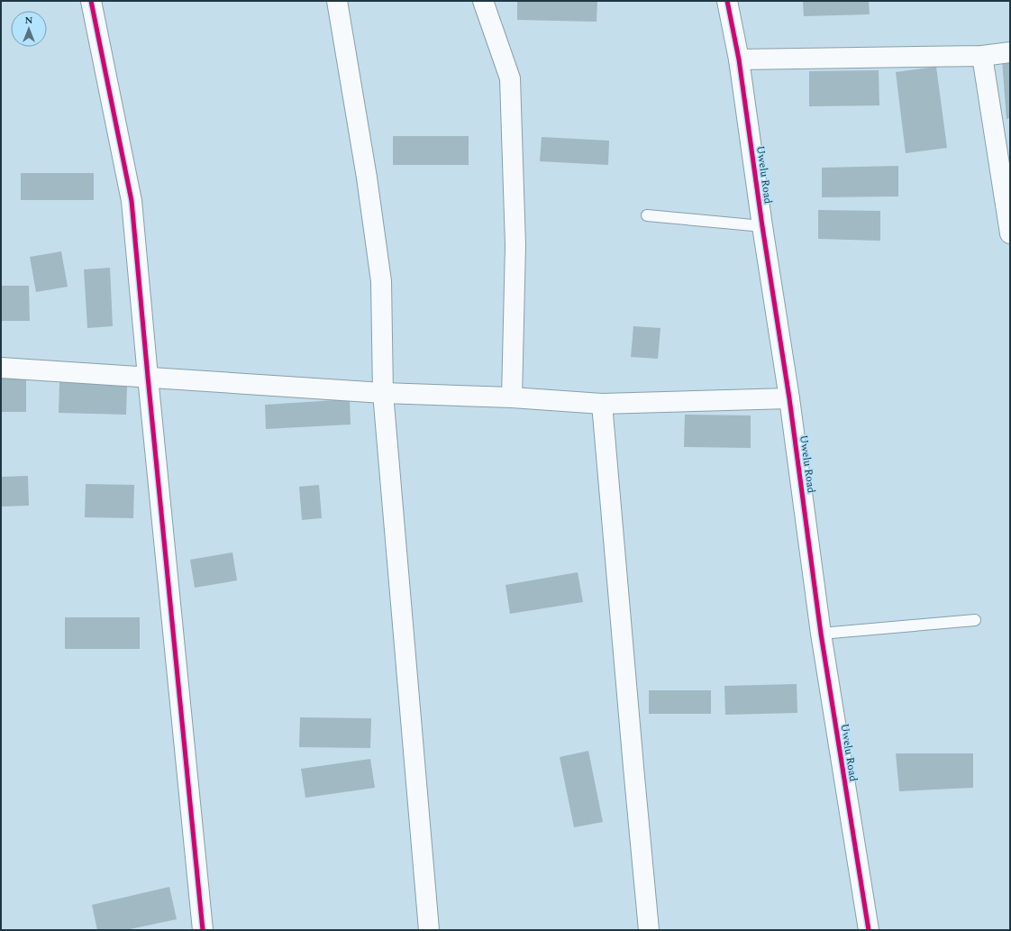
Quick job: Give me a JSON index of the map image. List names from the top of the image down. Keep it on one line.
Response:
{"streets":{"street":["Uwelu Road"]},"north":"top"}
